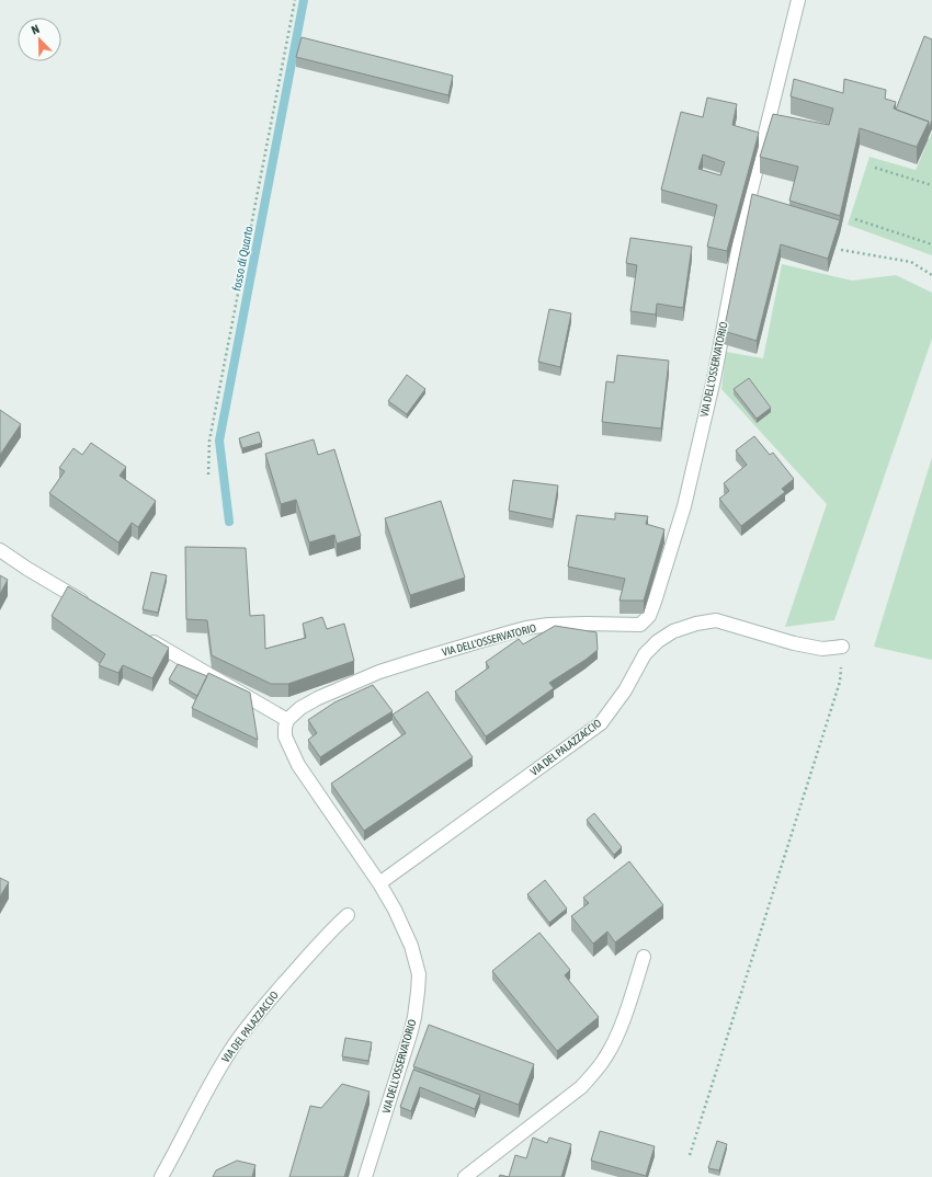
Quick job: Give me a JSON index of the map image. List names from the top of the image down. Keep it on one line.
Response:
{"streets":{"street":["VIA DELL'OSSERVATORIO","VIA DEL PALAZZACCIO"]},"crossings":[["VIA DELL'OSSERVATORIO","VIA DEL PALAZZACCIO"]],"water":["fosso di Quarto"],"north":"top left"}
